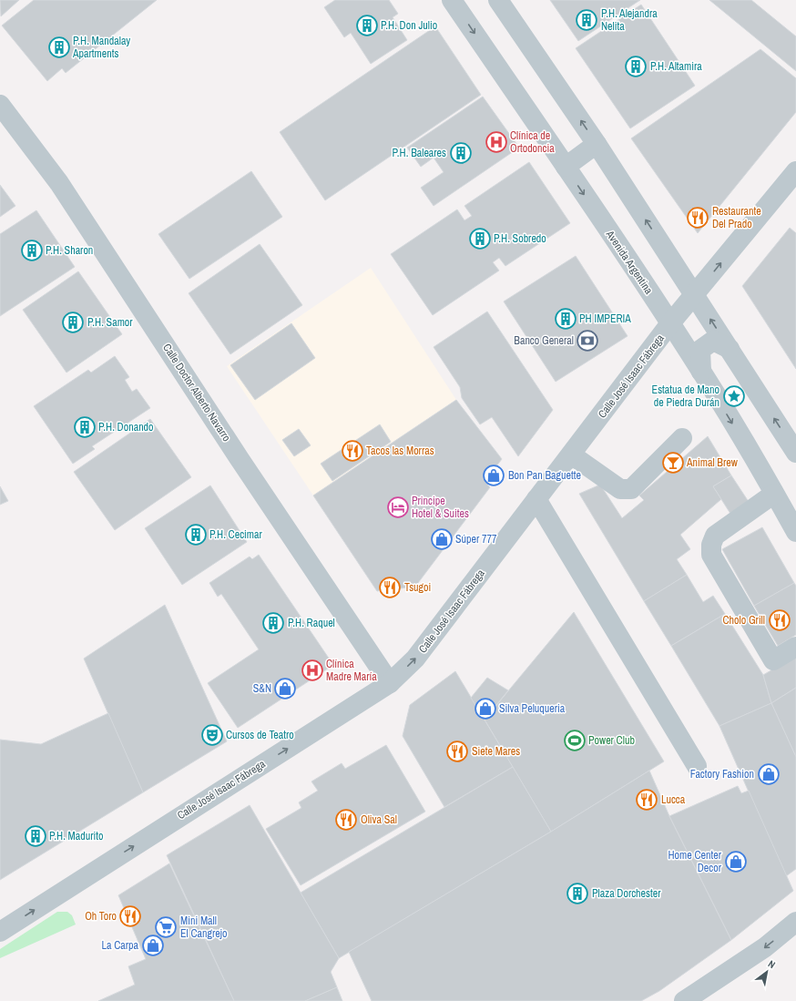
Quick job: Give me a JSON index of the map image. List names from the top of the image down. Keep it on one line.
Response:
{"streets":{"street":["Avenida Argentina","Calle José Isaac Fábrega","Calle Doctor Alberto Navarro"]},"crossings":[["Avenida Argentina","Calle José Isaac Fábrega"],["Calle José Isaac Fábrega","Calle Doctor Alberto Navarro"]],"one_way":["Calle José Isaac Fábrega"],"places":{"building":["P.H. Alejandra Nelita","P.H. Don Julio","P.H. Mandalay Apartments","P.H. Altamira","P.H. Baleares","P.H. Sobredo","P.H. Sharon","PH IMPERIA","P.H. Samor","P.H. Donando","P.H. Cecimar","P.H. Raquel","P.H. Madurito","Plaza Dorchester"],"hospital":["Clínica de Ortodoncia","Clínica Madre María"],"restaurant":["Restaurante Del Prado","Tacos las Morras","Tsugoi","Cholo Grill","Siete Mares","Lucca","Oliva Sal","Oh Toro"],"bank":["Banco General"],"place":["Estatua de Mano de Piedra Durán"],"bar":["Animal Brew"],"shop":["Bon Pan Baguette","Súper 777","S&N","Silva Peluqueria","Factory Fashion","Home Center Decor","La Carpa"],"hotel":["Principe Hotel & Suites"],"theatre":["Cursos de Teatro"],"sports":["Power Club"],"supermarket":["Mini Mall El Cangrejo"]},"north":"top right"}
